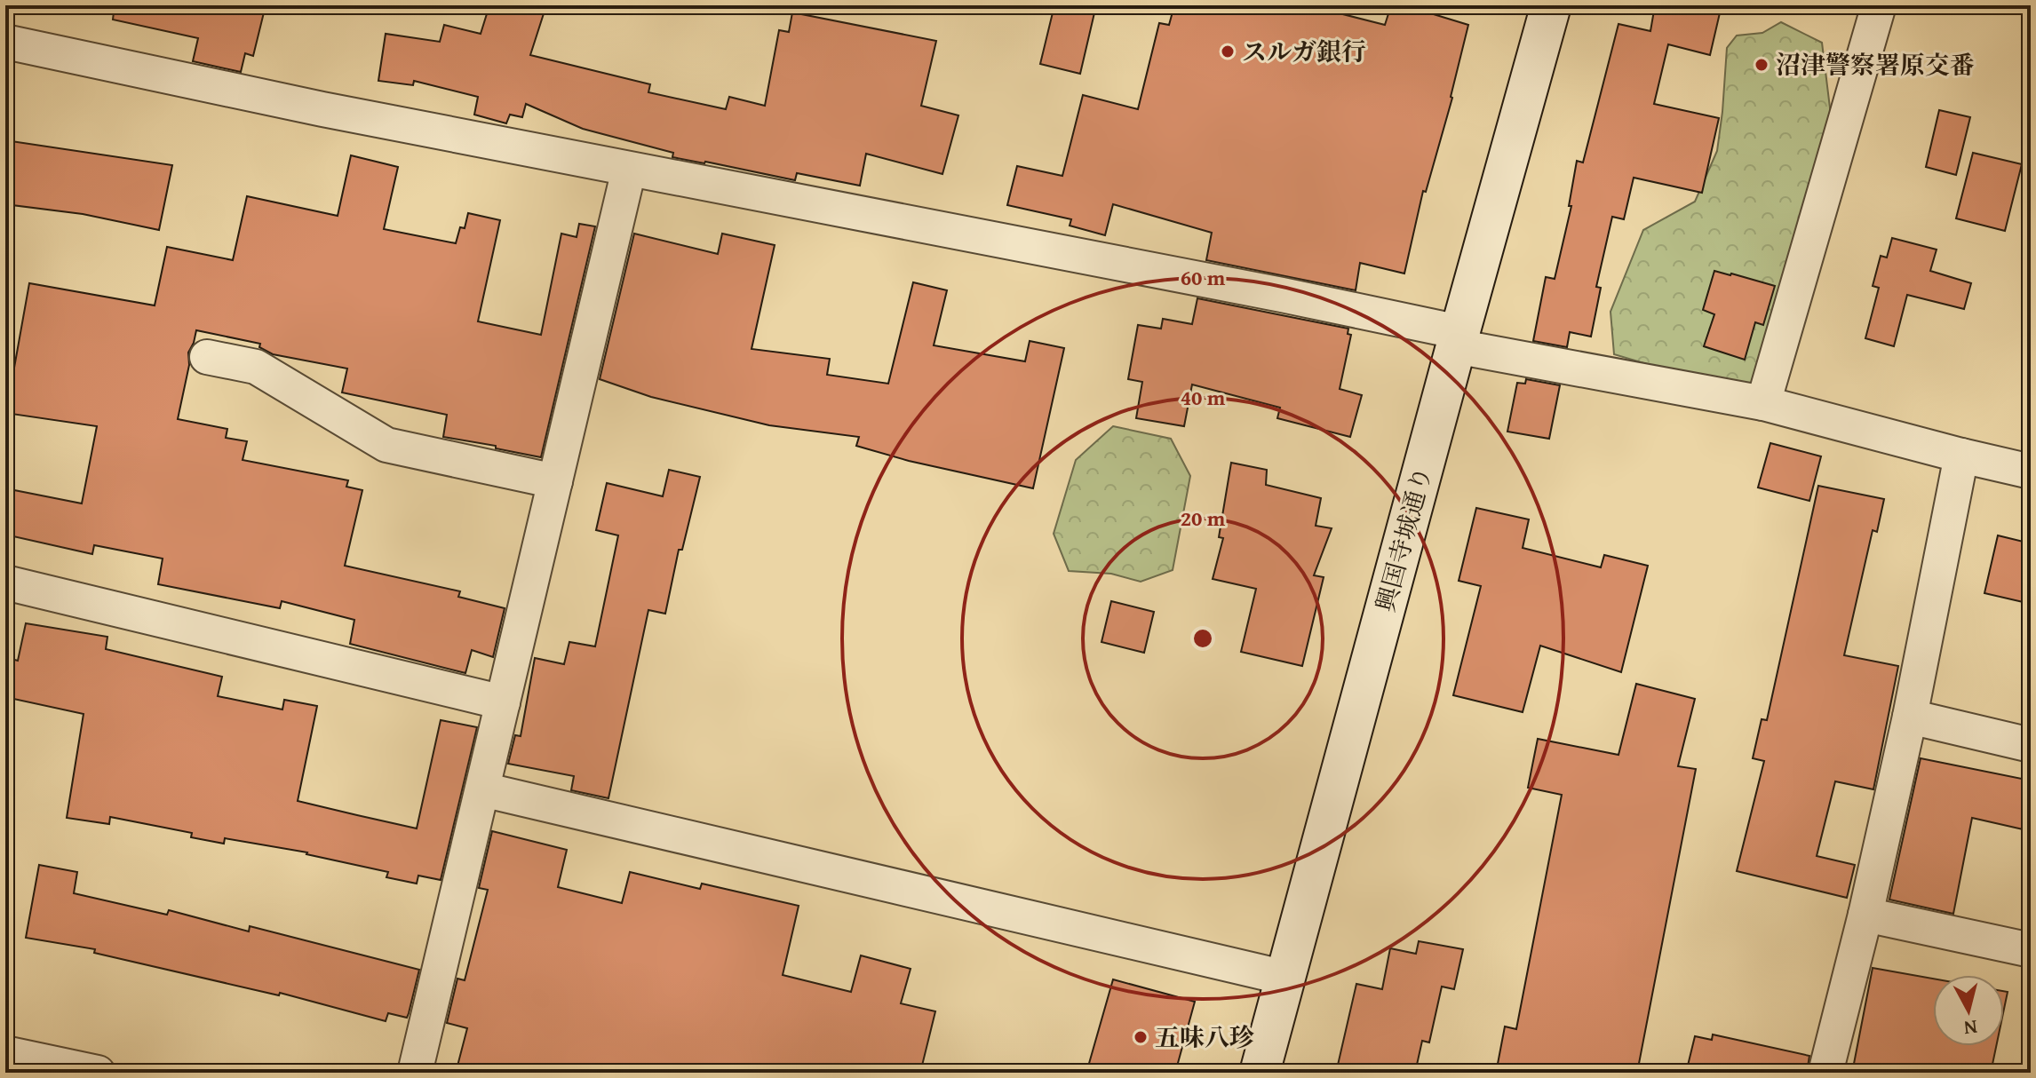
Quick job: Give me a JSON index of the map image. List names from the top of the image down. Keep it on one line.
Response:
{"streets":{"main road":["興国寺城通り"]},"places":["スルガ銀行","沼津警察署原交番","五味八珍"],"north":"bottom","rings":["60 m","40 m","20 m"]}
